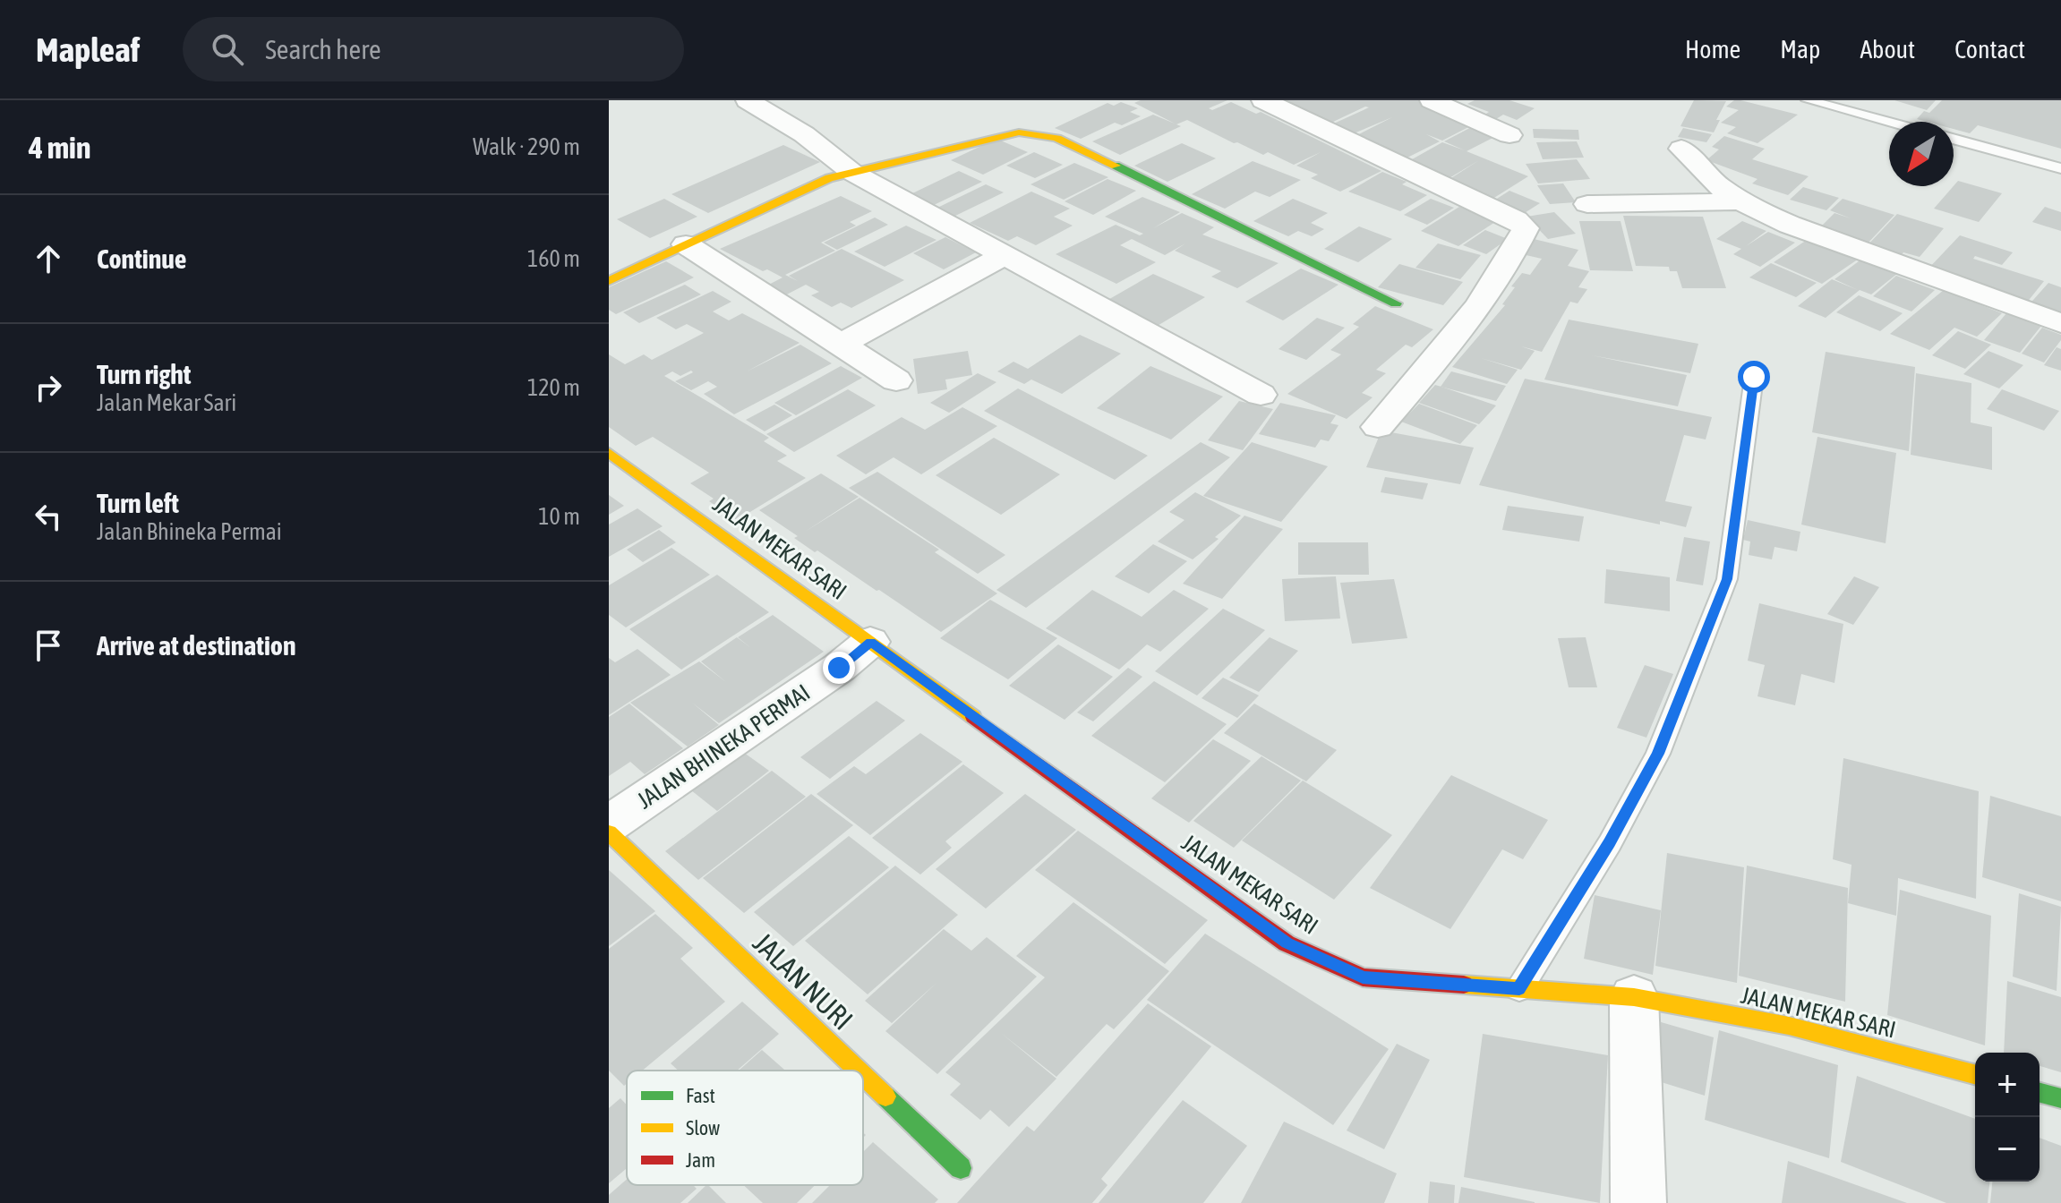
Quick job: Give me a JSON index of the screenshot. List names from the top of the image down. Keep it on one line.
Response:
{"streets":{"street":["JALAN MEKAR SARI","JALAN BHINEKA PERMAI","JALAN NURI"]},"crossings":[["JALAN MEKAR SARI","JALAN BHINEKA PERMAI"]],"legend":["Fast","Slow","Jam"],"north":"bottom left","page":{"header":"Mapleaf","search":"Search here","nav":["Home","Map","About","Contact"],"heading":["4 min","Walk · 290 m"],"list":[["Continue","160 m"],["Turn right","Jalan Mekar Sari","120 m"],["Turn left","Jalan Bhineka Permai","10 m"],"Arrive at destination"],"map_buttons":["+","−"]}}
